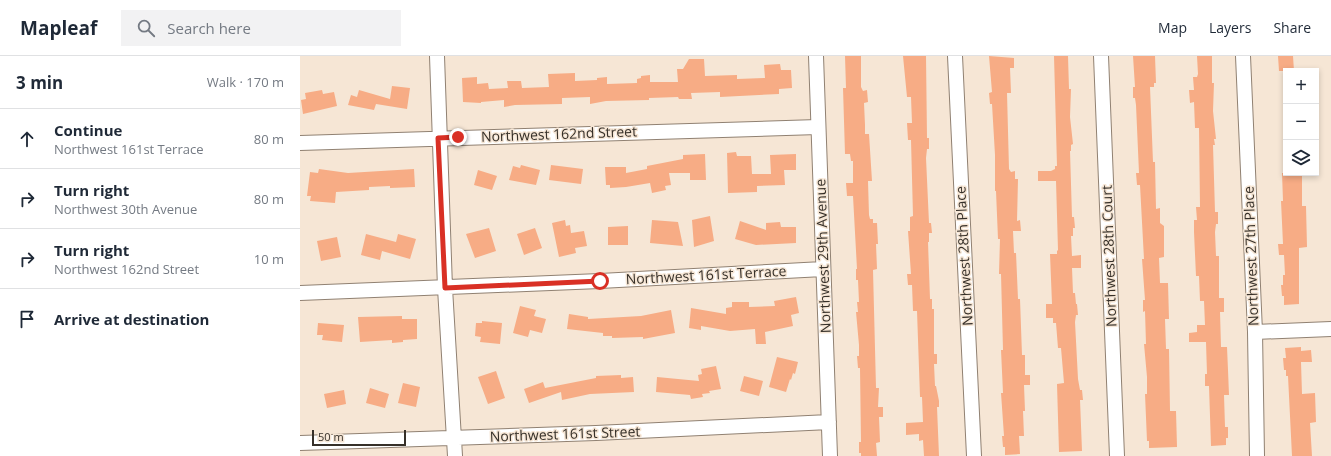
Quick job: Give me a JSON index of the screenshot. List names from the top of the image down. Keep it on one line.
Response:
{"streets":{"street":["Northwest 162nd Street","Northwest 29th Avenue","Northwest 28th Place","Northwest 28th Court","Northwest 27th Place","Northwest 161st Terrace","Northwest 161st Street"]},"crossings":[["Northwest 162nd Street","Northwest 29th Avenue"],["Northwest 29th Avenue","Northwest 161st Terrace"],["Northwest 29th Avenue","Northwest 161st Street"]],"scale_bar":"50 m","page":{"header":"Mapleaf","search":"Search here","nav":["Map","Layers","Share"],"heading":["3 min","Walk · 170 m"],"map_buttons":["+","−"],"list":[["Continue","Northwest 161st Terrace","80 m"],["Turn right","Northwest 30th Avenue","80 m"],["Turn right","Northwest 162nd Street","10 m"],"Arrive at destination"],"scale":"50 m"}}
